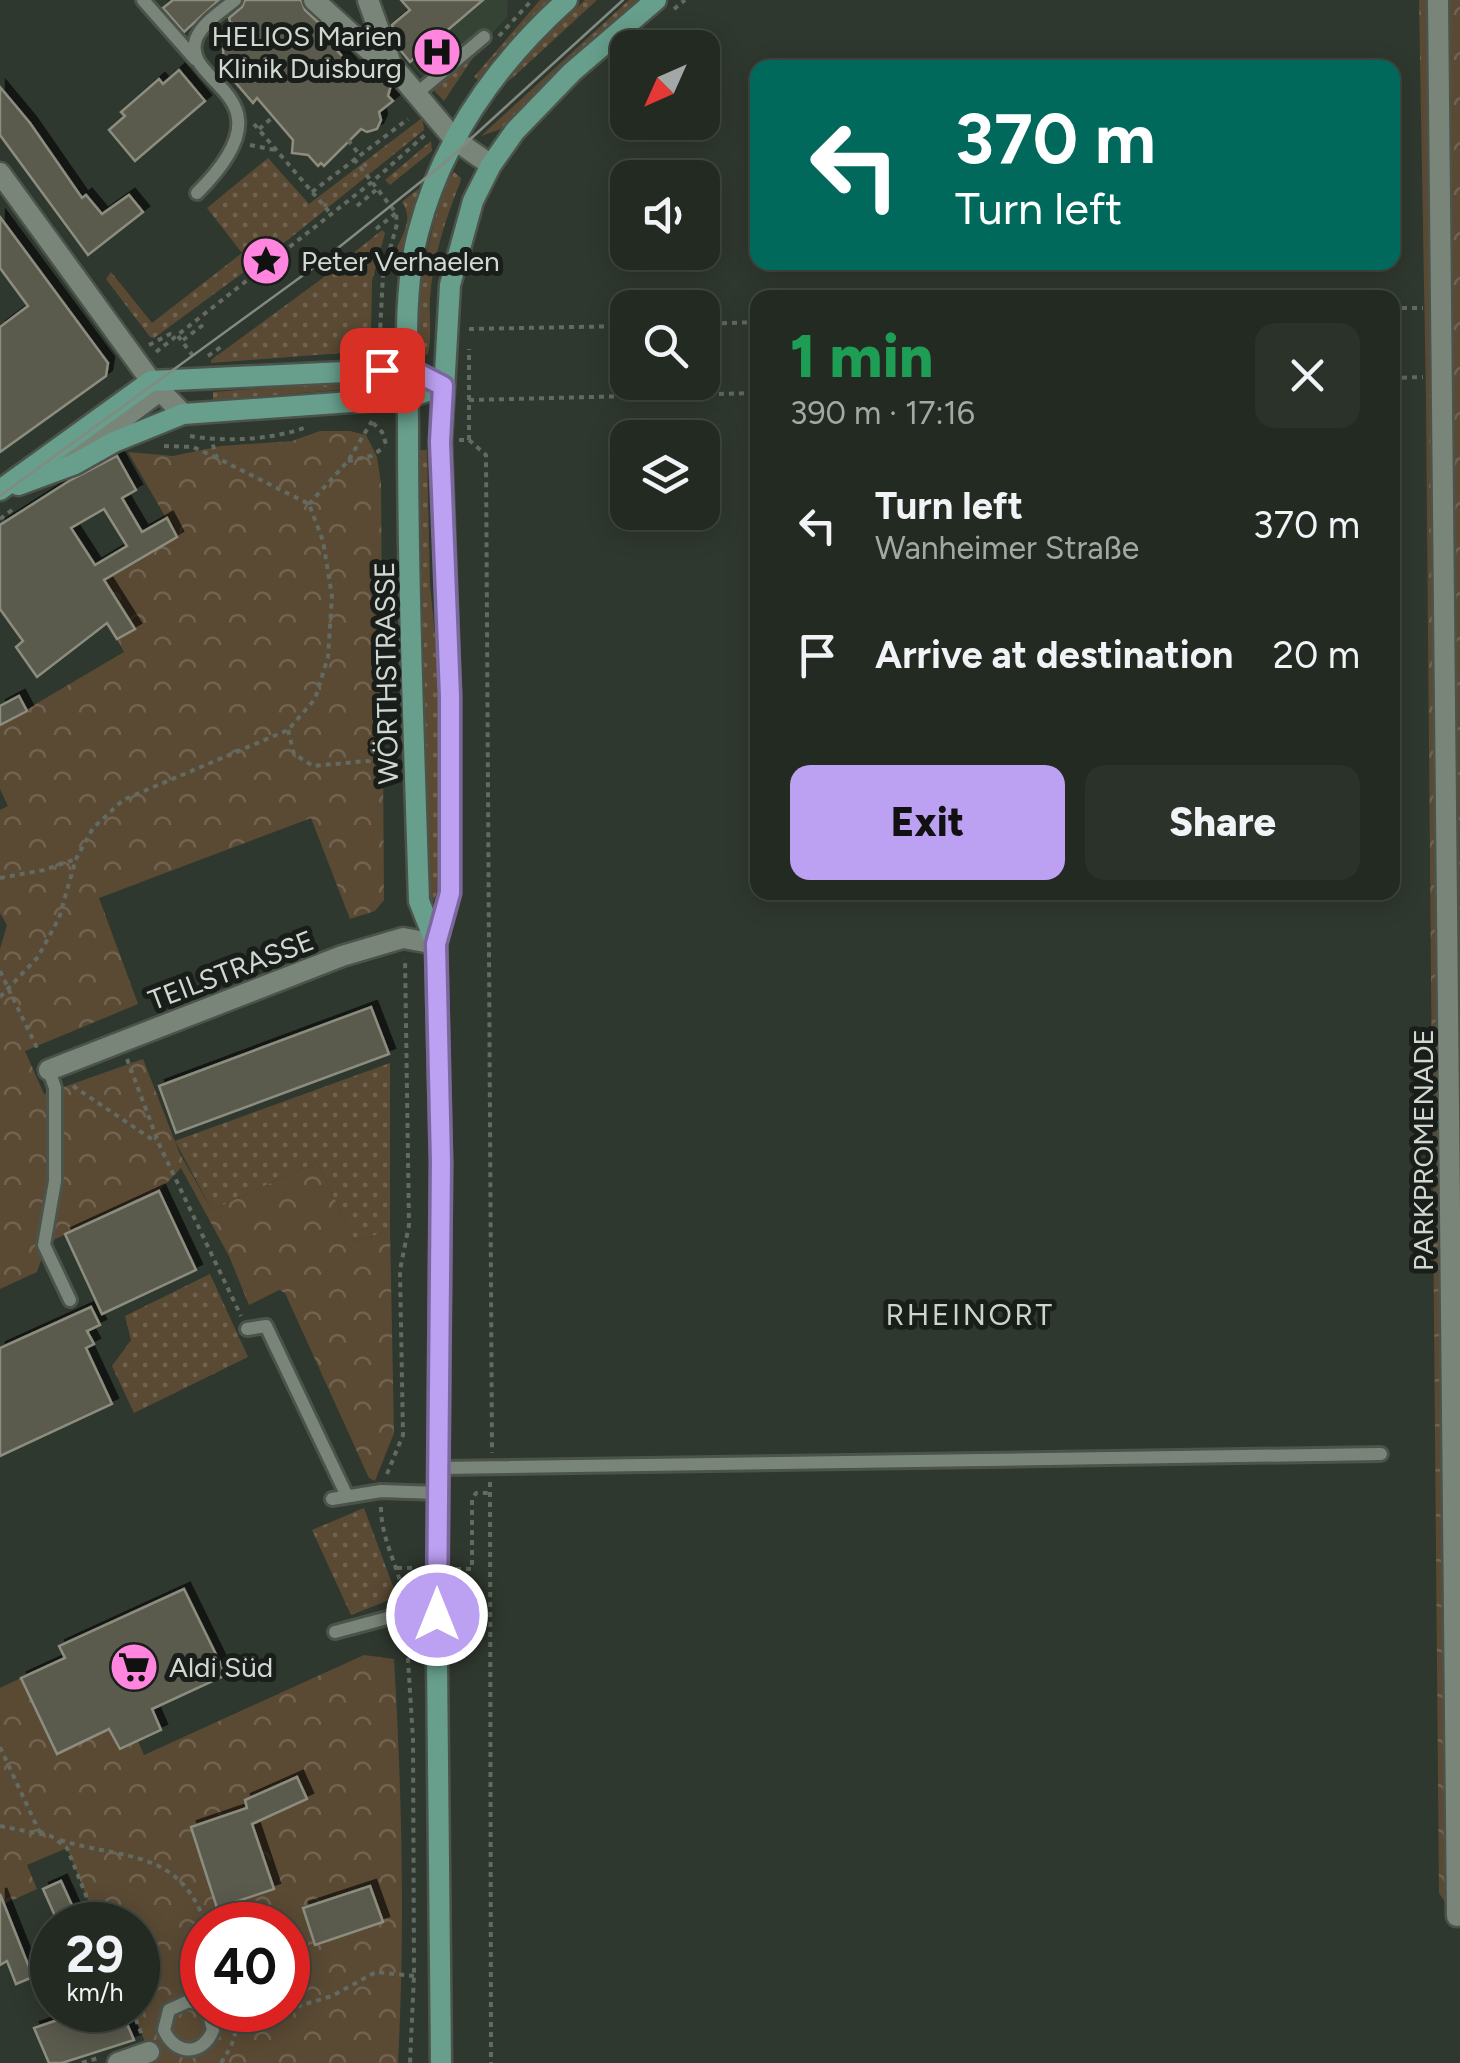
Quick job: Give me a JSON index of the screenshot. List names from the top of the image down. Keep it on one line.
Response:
{"streets":{"street":["WÖRTHSTRASSE","TEILSTRASSE","PARKPROMENADE"]},"crossings":[["WÖRTHSTRASSE","TEILSTRASSE"]],"districts":["RHEINORT"],"places":{"hospital":["HELIOS Marien Klinik Duisburg"],"place":["Peter Verhaelen"],"supermarket":["Aldi Süd"]},"north":"bottom left","page":{"turn":["370 m","Turn left"],"heading":["1 min","390 m · 17:16"],"list":[{"name":"Turn left","note":"Wanheimer Straße","value":"370 m"},{"name":"Arrive at destination","value":"20 m"}],"buttons":["Exit","Share"],"speed":"29 km/h","limit":"40"}}
